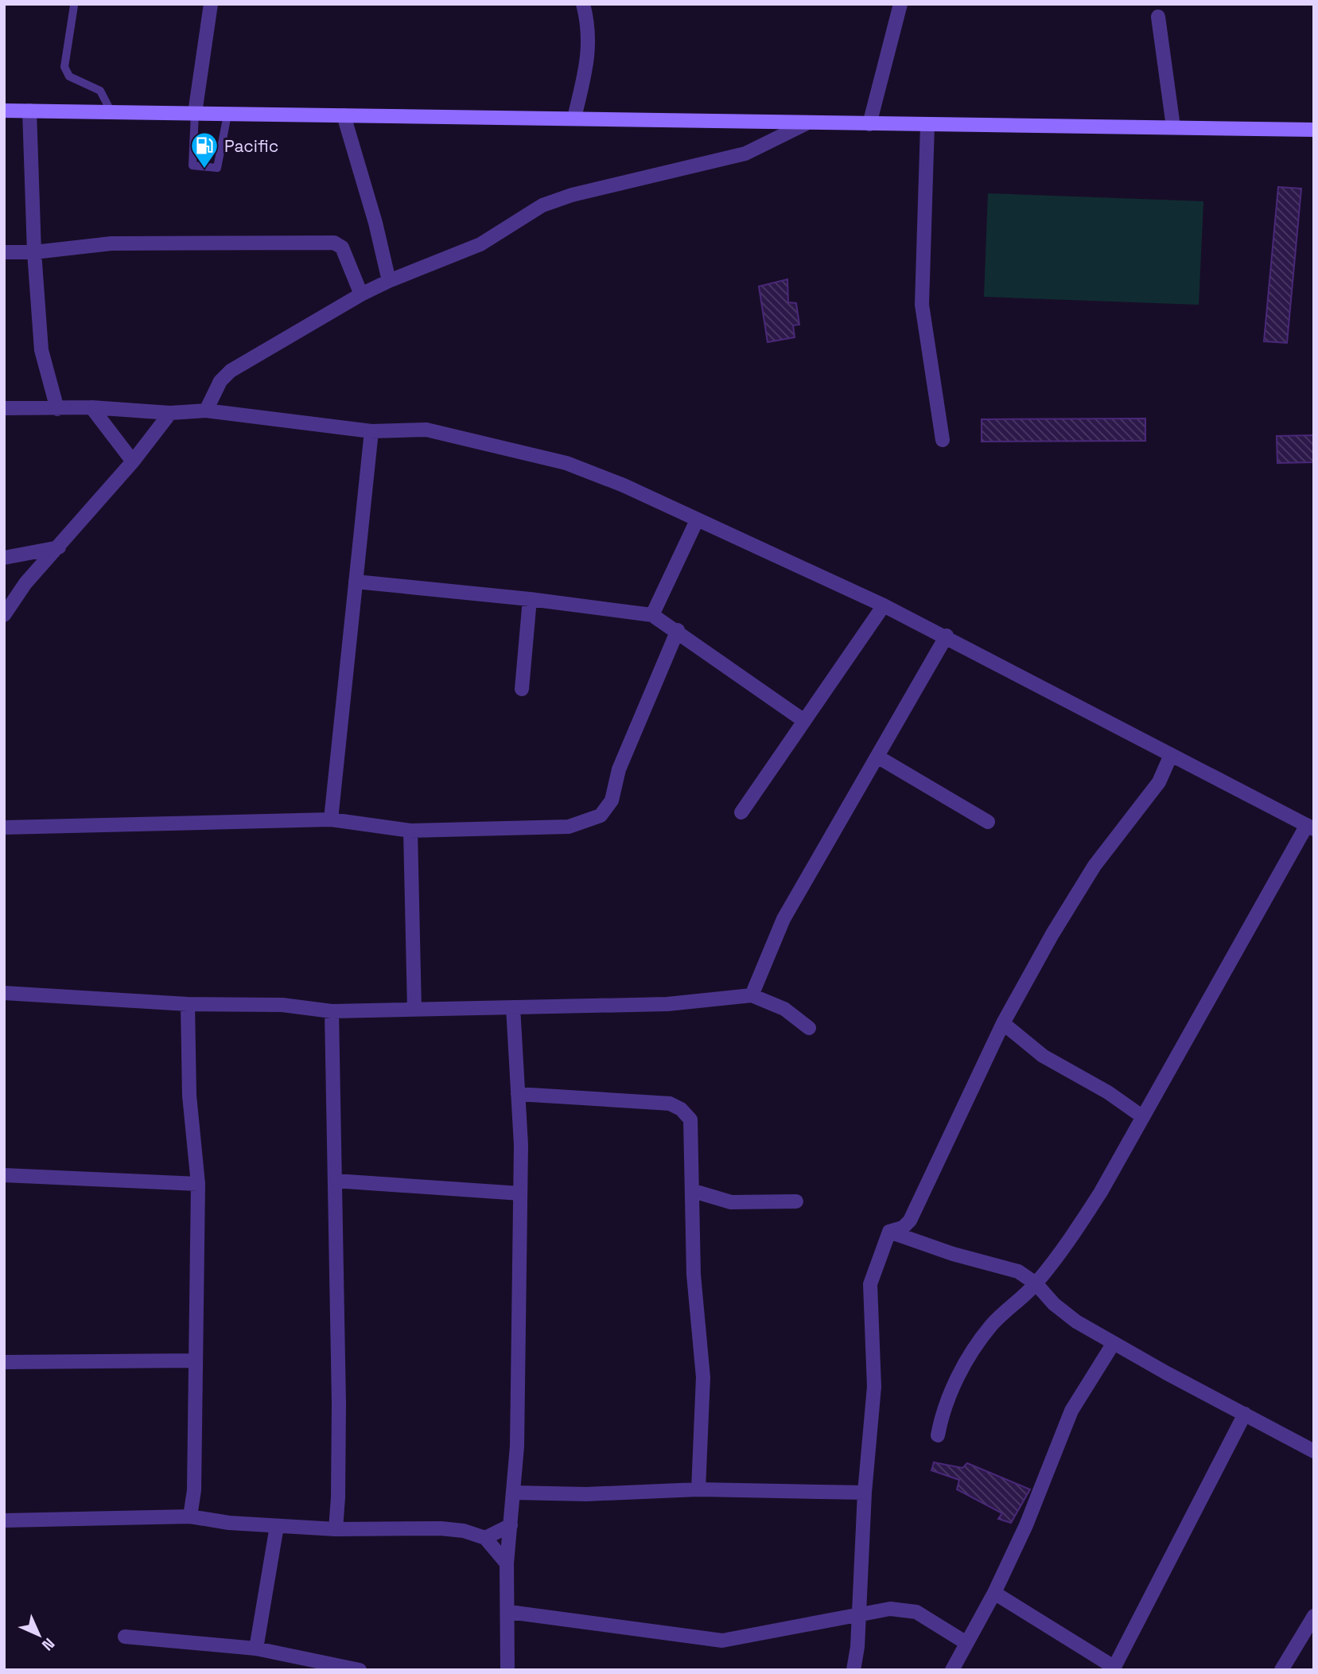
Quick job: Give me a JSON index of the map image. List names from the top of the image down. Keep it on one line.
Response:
{"places":{"fuel station":["Pacific"]},"north":"bottom right"}
